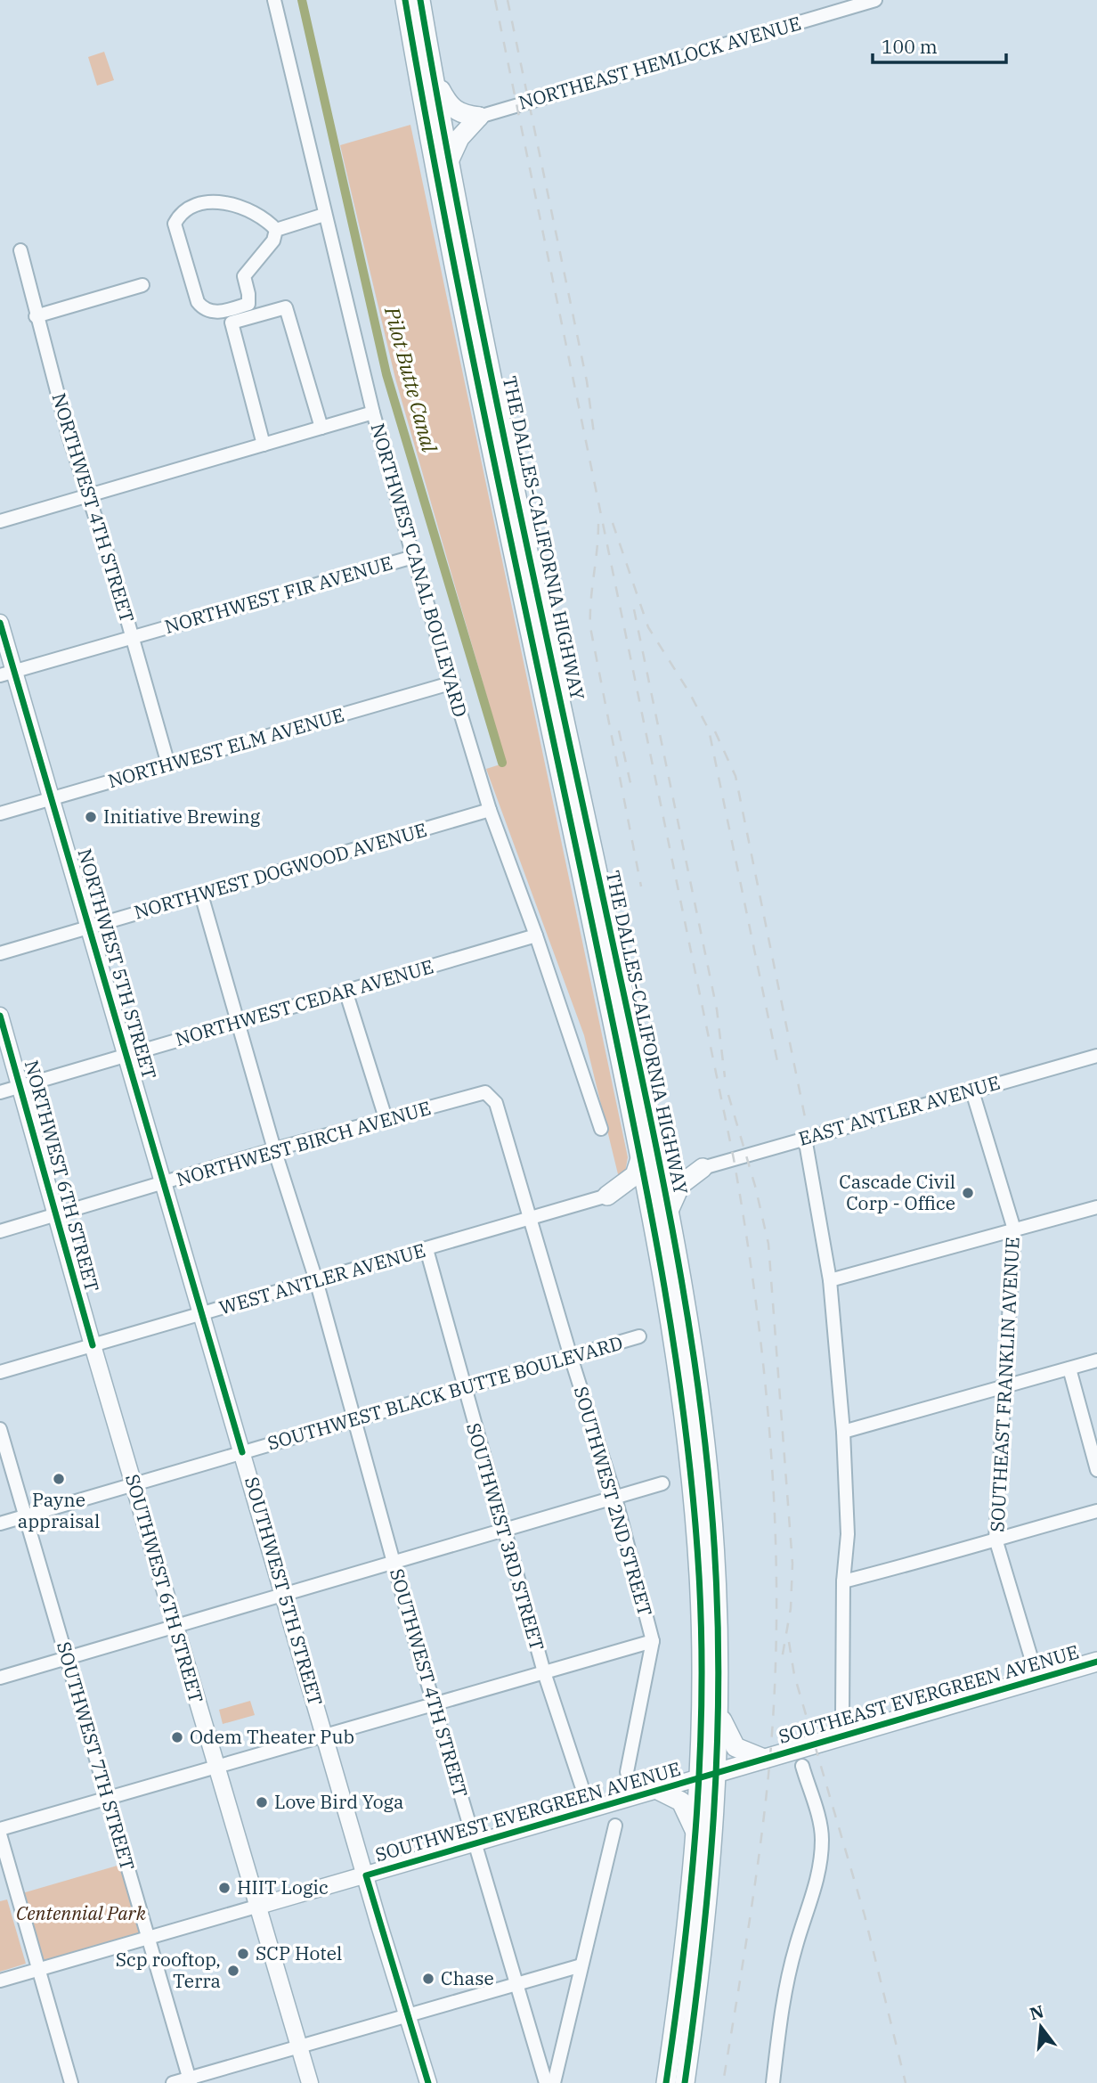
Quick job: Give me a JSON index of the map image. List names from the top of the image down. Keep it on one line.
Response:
{"streets":{"highway":["THE DALLES-CALIFORNIA HIGHWAY","SOUTHEAST EVERGREEN AVENUE","SOUTHWEST EVERGREEN AVENUE"],"main road":["NORTHWEST 5TH STREET","NORTHWEST 6TH STREET","SOUTHWEST 6TH STREET","SOUTHWEST 5TH STREET"],"street":["NORTHEAST HEMLOCK AVENUE","NORTHWEST 4TH STREET","NORTHWEST CANAL BOULEVARD","NORTHWEST FIR AVENUE","NORTHWEST ELM AVENUE","NORTHWEST DOGWOOD AVENUE","NORTHWEST CEDAR AVENUE","EAST ANTLER AVENUE","NORTHWEST BIRCH AVENUE","WEST ANTLER AVENUE","SOUTHEAST FRANKLIN AVENUE","SOUTHWEST BLACK BUTTE BOULEVARD","SOUTHWEST 2ND STREET","SOUTHWEST 3RD STREET","SOUTHWEST 4TH STREET","SOUTHWEST 7TH STREET"]},"crossings":[["NORTHWEST 4TH STREET","NORTHWEST FIR AVENUE"],["NORTHWEST 4TH STREET","NORTHWEST ELM AVENUE"],["THE DALLES-CALIFORNIA HIGHWAY","SOUTHWEST EVERGREEN AVENUE"],["NORTHWEST CANAL BOULEVARD","NORTHWEST FIR AVENUE"],["NORTHWEST CANAL BOULEVARD","NORTHWEST ELM AVENUE"],["NORTHWEST CANAL BOULEVARD","NORTHWEST DOGWOOD AVENUE"],["NORTHWEST CANAL BOULEVARD","NORTHWEST CEDAR AVENUE"],["NORTHWEST FIR AVENUE","NORTHWEST 5TH STREET"],["NORTHWEST ELM AVENUE","NORTHWEST 5TH STREET"],["NORTHWEST DOGWOOD AVENUE","NORTHWEST 5TH STREET"],["NORTHWEST 5TH STREET","NORTHWEST CEDAR AVENUE"],["NORTHWEST 5TH STREET","NORTHWEST BIRCH AVENUE"],["NORTHWEST 5TH STREET","WEST ANTLER AVENUE"],["NORTHWEST 5TH STREET","SOUTHWEST 5TH STREET"],["NORTHWEST CEDAR AVENUE","NORTHWEST 6TH STREET"],["EAST ANTLER AVENUE","SOUTHEAST FRANKLIN AVENUE"],["NORTHWEST BIRCH AVENUE","NORTHWEST 6TH STREET"],["NORTHWEST BIRCH AVENUE","SOUTHWEST 2ND STREET"],["NORTHWEST 6TH STREET","WEST ANTLER AVENUE"],["NORTHWEST 6TH STREET","SOUTHWEST 6TH STREET"],["WEST ANTLER AVENUE","SOUTHWEST 2ND STREET"],["WEST ANTLER AVENUE","SOUTHWEST 3RD STREET"],["WEST ANTLER AVENUE","SOUTHWEST 6TH STREET"],["WEST ANTLER AVENUE","SOUTHWEST 5TH STREET"],["WEST ANTLER AVENUE","SOUTHWEST 4TH STREET"],["SOUTHEAST FRANKLIN AVENUE","SOUTHEAST EVERGREEN AVENUE"],["SOUTHWEST BLACK BUTTE BOULEVARD","SOUTHWEST 2ND STREET"],["SOUTHWEST BLACK BUTTE BOULEVARD","SOUTHWEST 3RD STREET"],["SOUTHWEST BLACK BUTTE BOULEVARD","SOUTHWEST 6TH STREET"],["SOUTHWEST BLACK BUTTE BOULEVARD","SOUTHWEST 5TH STREET"],["SOUTHWEST BLACK BUTTE BOULEVARD","SOUTHWEST 4TH STREET"],["SOUTHWEST BLACK BUTTE BOULEVARD","SOUTHWEST 7TH STREET"],["SOUTHWEST 6TH STREET","SOUTHWEST EVERGREEN AVENUE"],["SOUTHWEST 5TH STREET","SOUTHWEST EVERGREEN AVENUE"],["SOUTHWEST 4TH STREET","SOUTHWEST EVERGREEN AVENUE"],["SOUTHEAST EVERGREEN AVENUE","SOUTHWEST EVERGREEN AVENUE"],["SOUTHWEST 7TH STREET","SOUTHWEST EVERGREEN AVENUE"]],"water":["Pilot Butte Canal"],"parks":["Centennial Park"],"places":["Initiative Brewing","Cascade Civil Corp - Office","Payne appraisal","Odem Theater Pub","Love Bird Yoga","HIIT Logic","SCP Hotel","Scp rooftop, Terra","Chase"],"scale_bar":"100 m","north":"top"}
